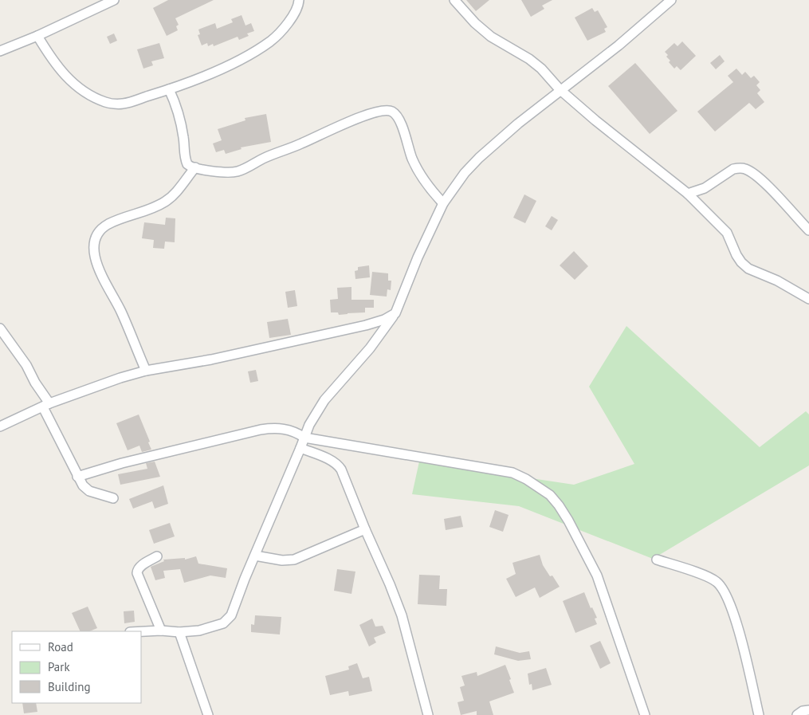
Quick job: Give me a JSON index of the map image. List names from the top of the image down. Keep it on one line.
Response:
{"legend":["Road","Park","Building"]}
